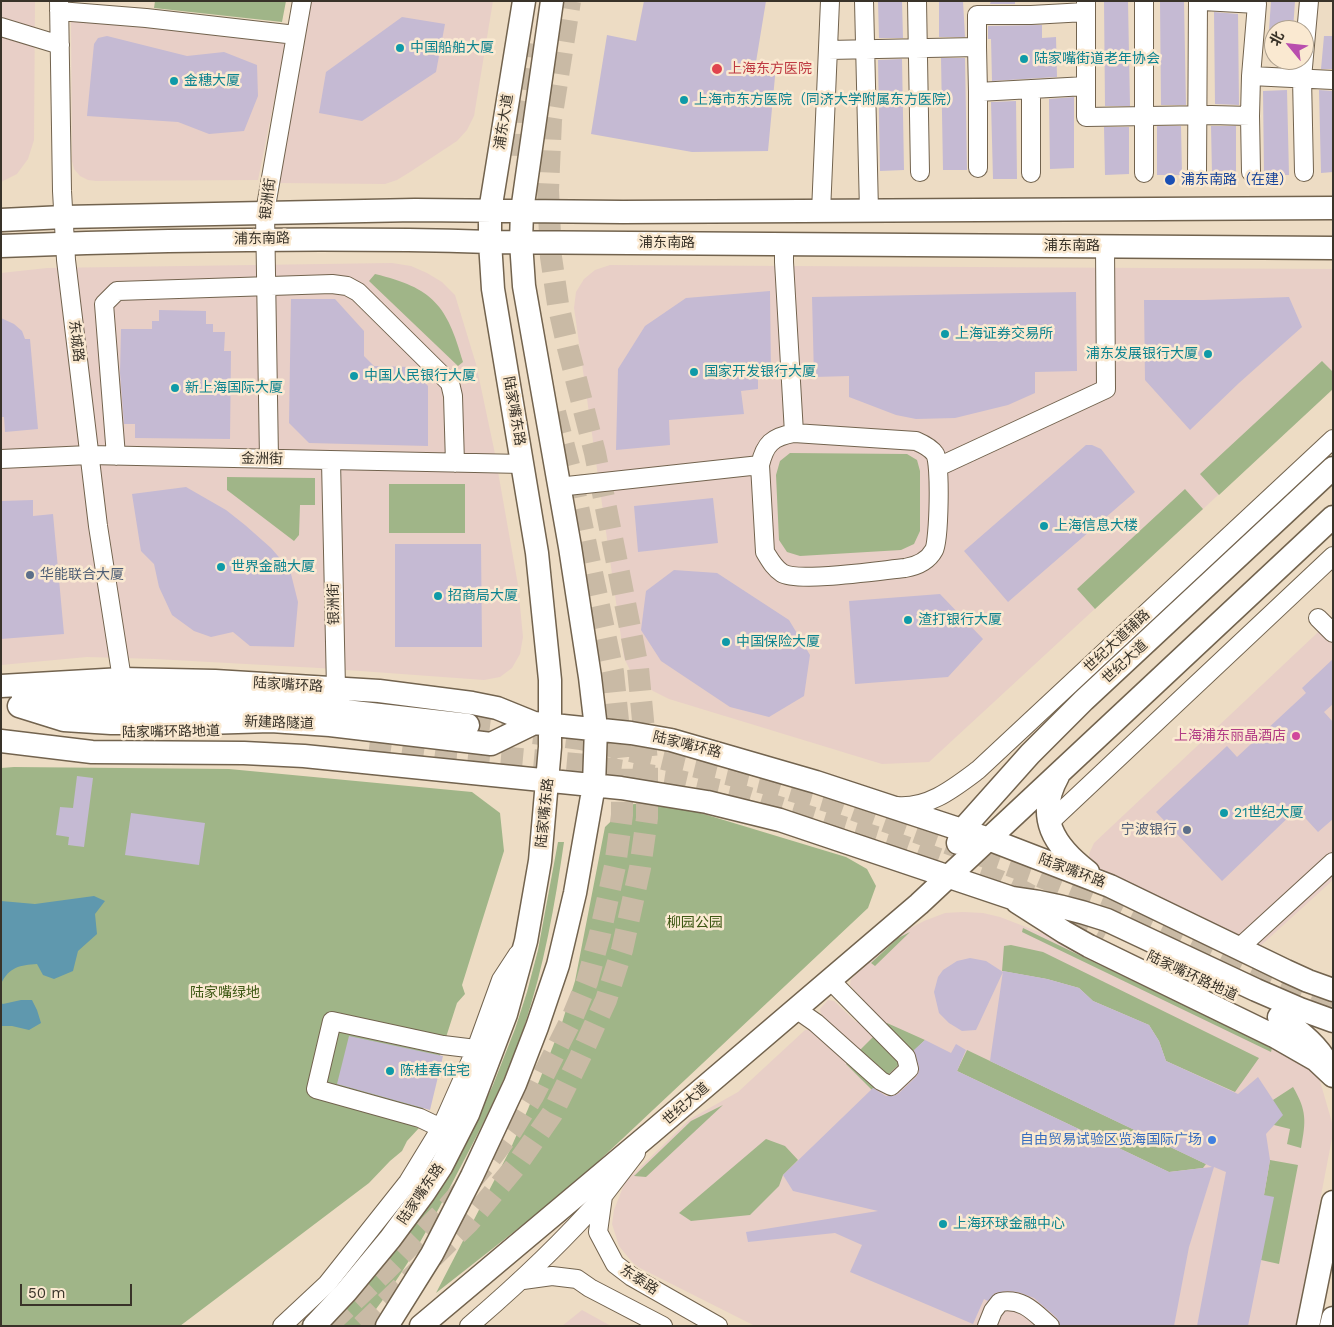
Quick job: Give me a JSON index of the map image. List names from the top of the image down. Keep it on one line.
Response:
{"streets":{"main road":["浦东大道","浦东南路","陆家嘴东路","世纪大道","陆家嘴环路","新建路隧道","陆家嘴环路地道"],"street":["银洲街","东城路","金洲街","世纪大道辅路","东泰路"]},"crossings":[["浦东大道","浦东南路"],["浦东大道","陆家嘴东路"],["银洲街","浦东南路"],["银洲街","金洲街"],["银洲街","陆家嘴环路"],["浦东南路","东城路"],["浦东南路","陆家嘴东路"],["东城路","金洲街"],["东城路","陆家嘴环路"],["陆家嘴东路","金洲街"],["陆家嘴东路","陆家嘴环路"],["陆家嘴东路","新建路隧道"],["世纪大道辅路","陆家嘴环路"],["世纪大道","陆家嘴环路"],["世纪大道","东泰路"],["陆家嘴环路","新建路隧道"]],"parks":["柳园公园","陆家嘴绿地"],"places":["中国船舶大厦","陆家嘴街道老年协会","上海东方医院","金穗大厦","上海市东方医院（同济大学附属东方医院）","浦东南路（在建）","上海证券交易所","浦东发展银行大厦","国家开发银行大厦","中国人民银行大厦","新上海国际大厦","上海信息大楼","世界金融大厦","华能联合大厦","招商局大厦","渣打银行大厦","中国保险大厦","上海浦东丽晶酒店","21世纪大厦","宁波银行","陈桂春住宅","自由贸易试验区览海国际广场","上海环球金融中心"],"scale_bar":"50 m","north":"top left"}
